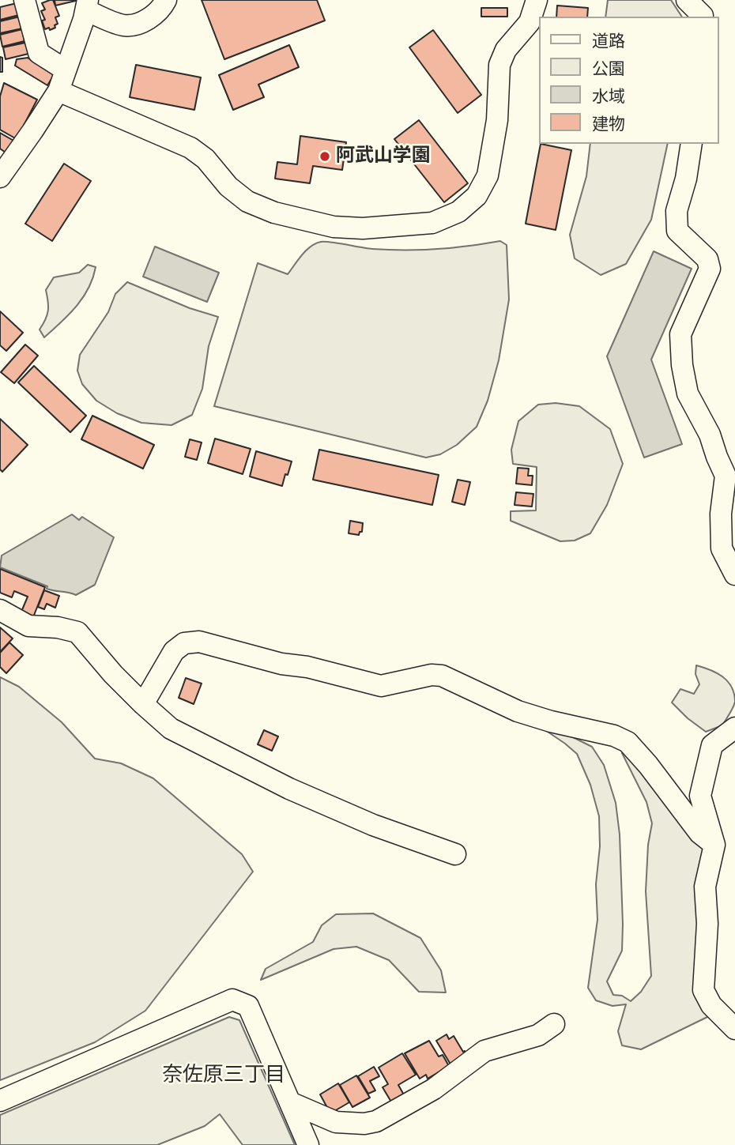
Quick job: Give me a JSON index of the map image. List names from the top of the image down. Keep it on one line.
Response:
{"districts":["奈佐原三丁目"],"places":["阿武山学園"],"legend":["道路","公園","水域","建物"]}
